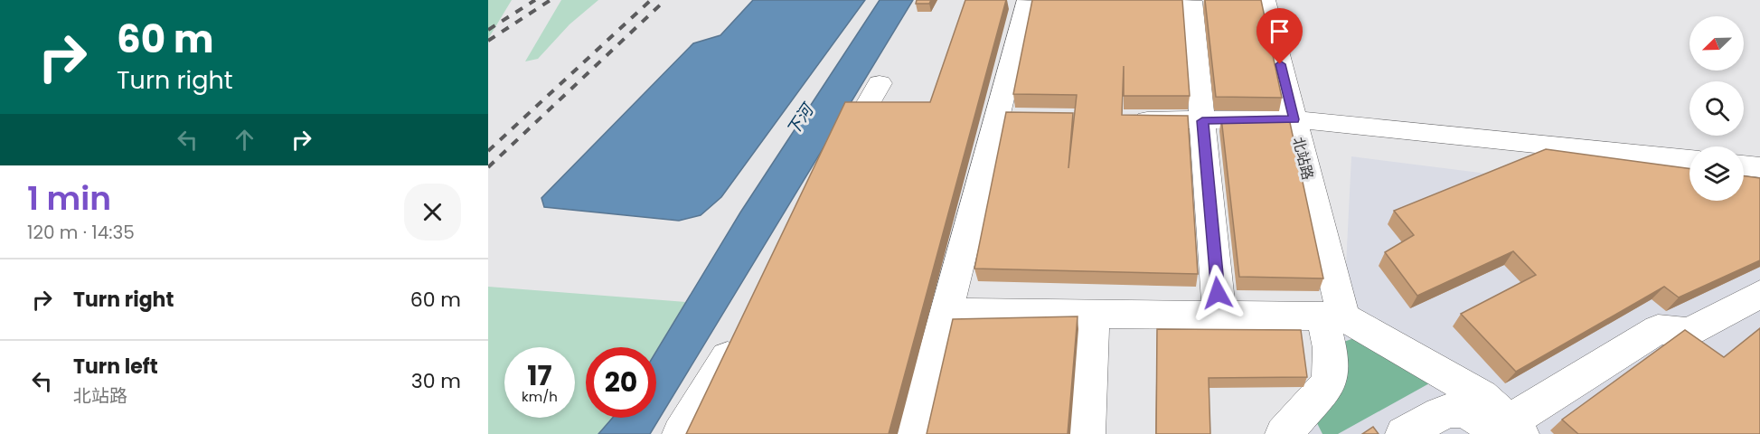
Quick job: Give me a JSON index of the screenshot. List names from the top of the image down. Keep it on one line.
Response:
{"streets":{"street":["北站路"]},"water":["下河"],"north":"bottom left","page":{"turn":["60 m","Turn right"],"heading":["1 min","120 m · 14:35"],"list":[{"name":"Turn right","value":"60 m"},{"name":"Turn left","note":"北站路","value":"30 m"}],"speed":"17 km/h","limit":"20"}}
